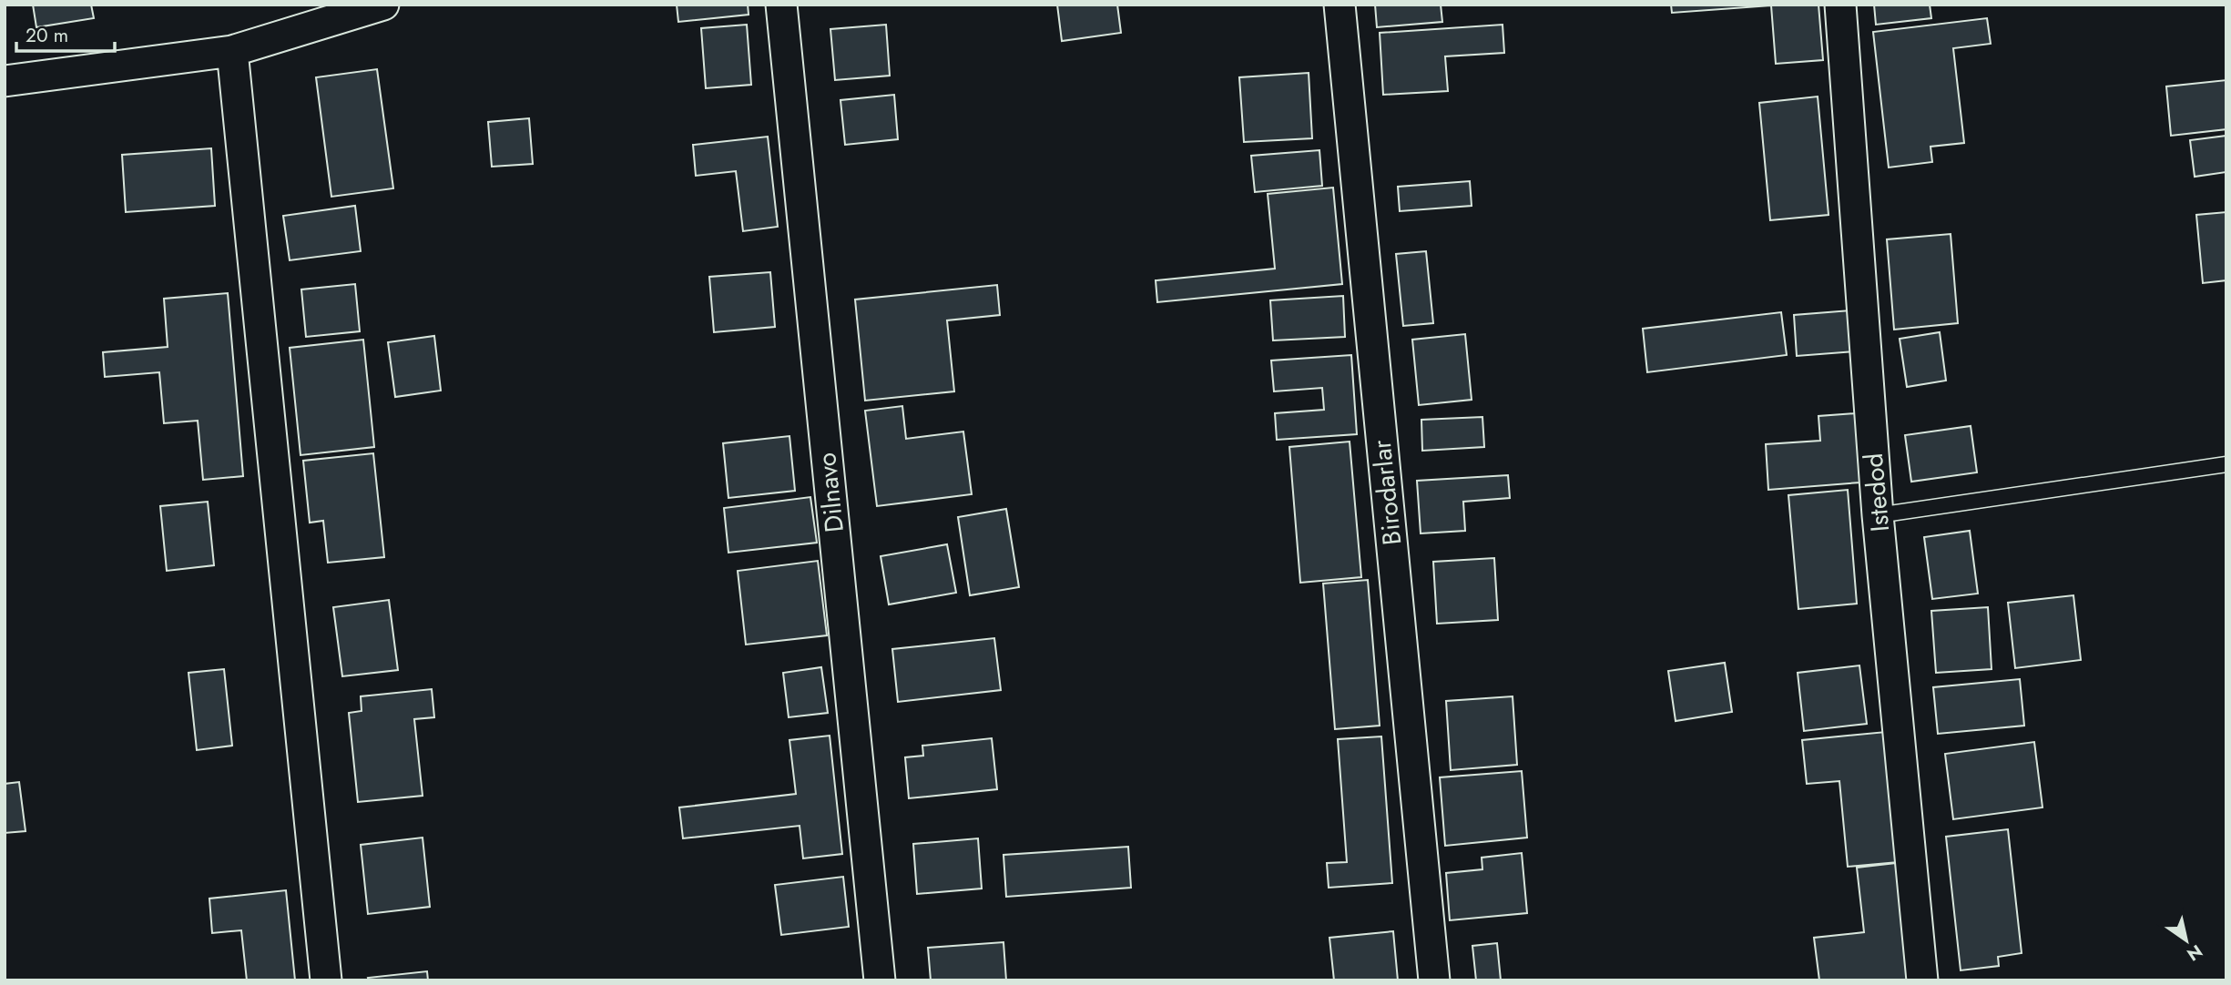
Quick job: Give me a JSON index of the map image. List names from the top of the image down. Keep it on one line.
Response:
{"streets":{"street":["Dilnavo","Birodarlar","Istedod"]},"scale_bar":"20 m","north":"bottom right"}
